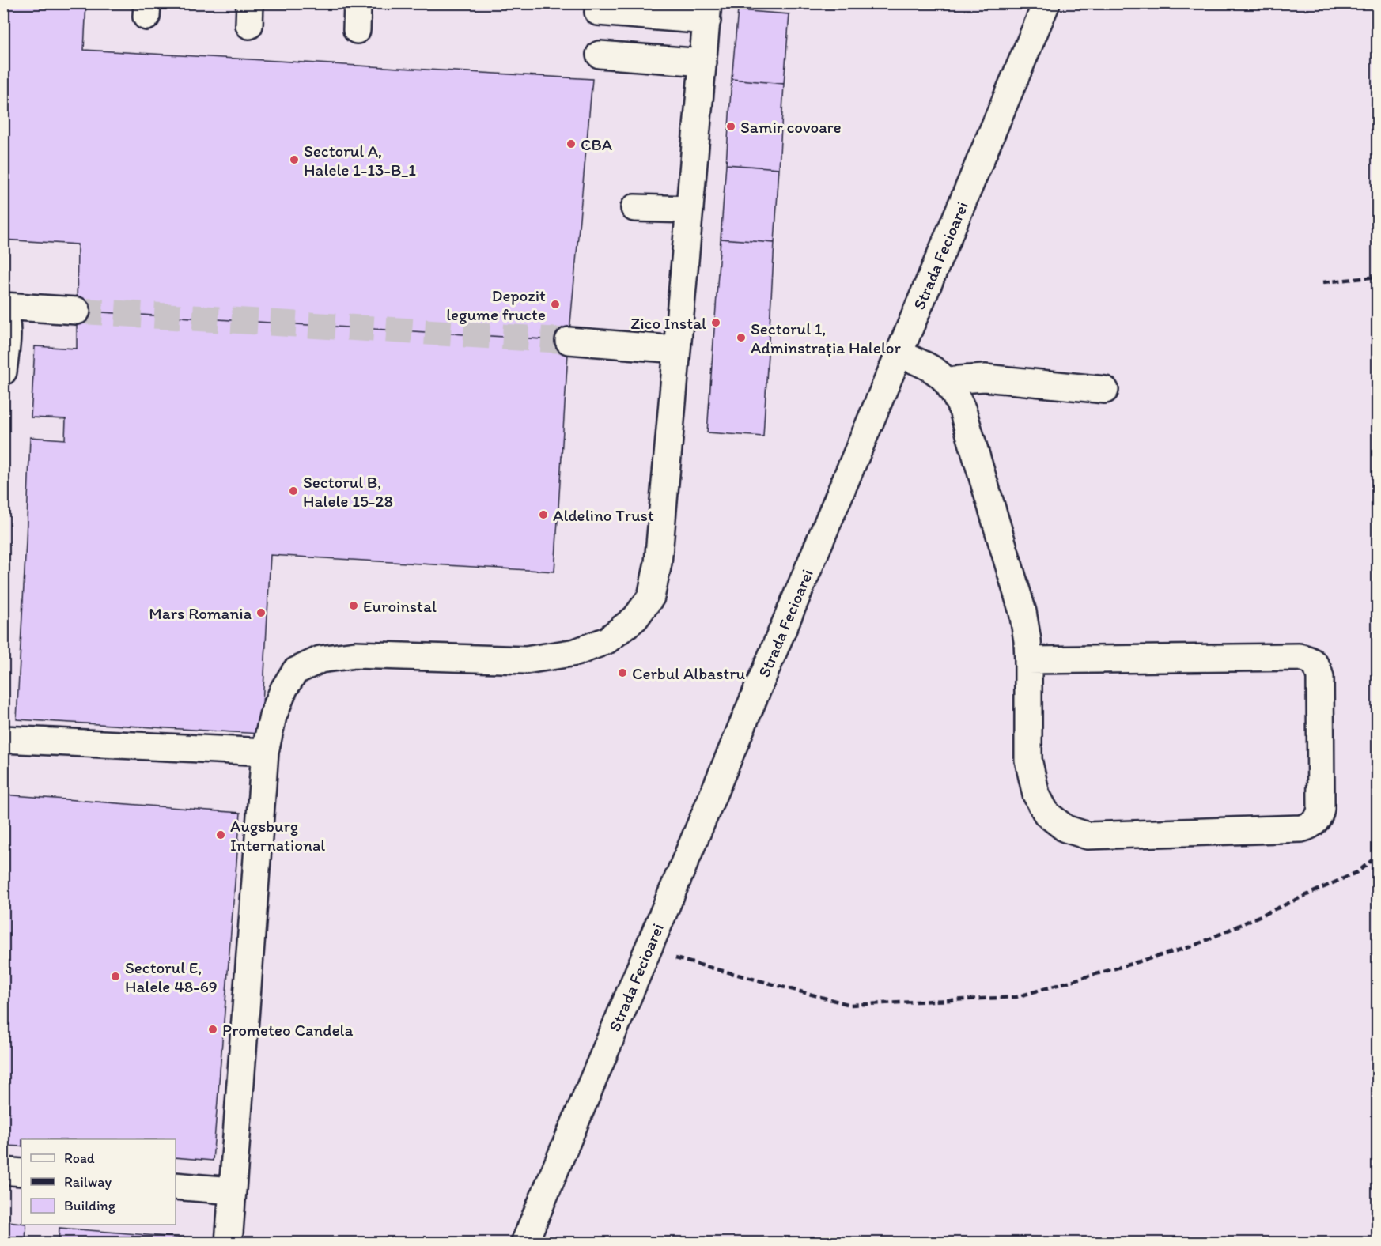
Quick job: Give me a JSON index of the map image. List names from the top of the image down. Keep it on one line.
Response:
{"streets":{"street":["Strada Fecioarei"]},"places":["Samir covoare","CBA","Sectorul A, Halele 1-13-B_1","Depozit legume fructe","Zico Instal","Sectorul 1, Adminstrația Halelor","Sectorul B, Halele 15-28","Aldelino Trust","Euroinstal","Mars Romania","Cerbul Albastru","Augsburg International","Sectorul E, Halele 48-69","Prometeo Candela"],"legend":["Road","Railway","Building"]}
